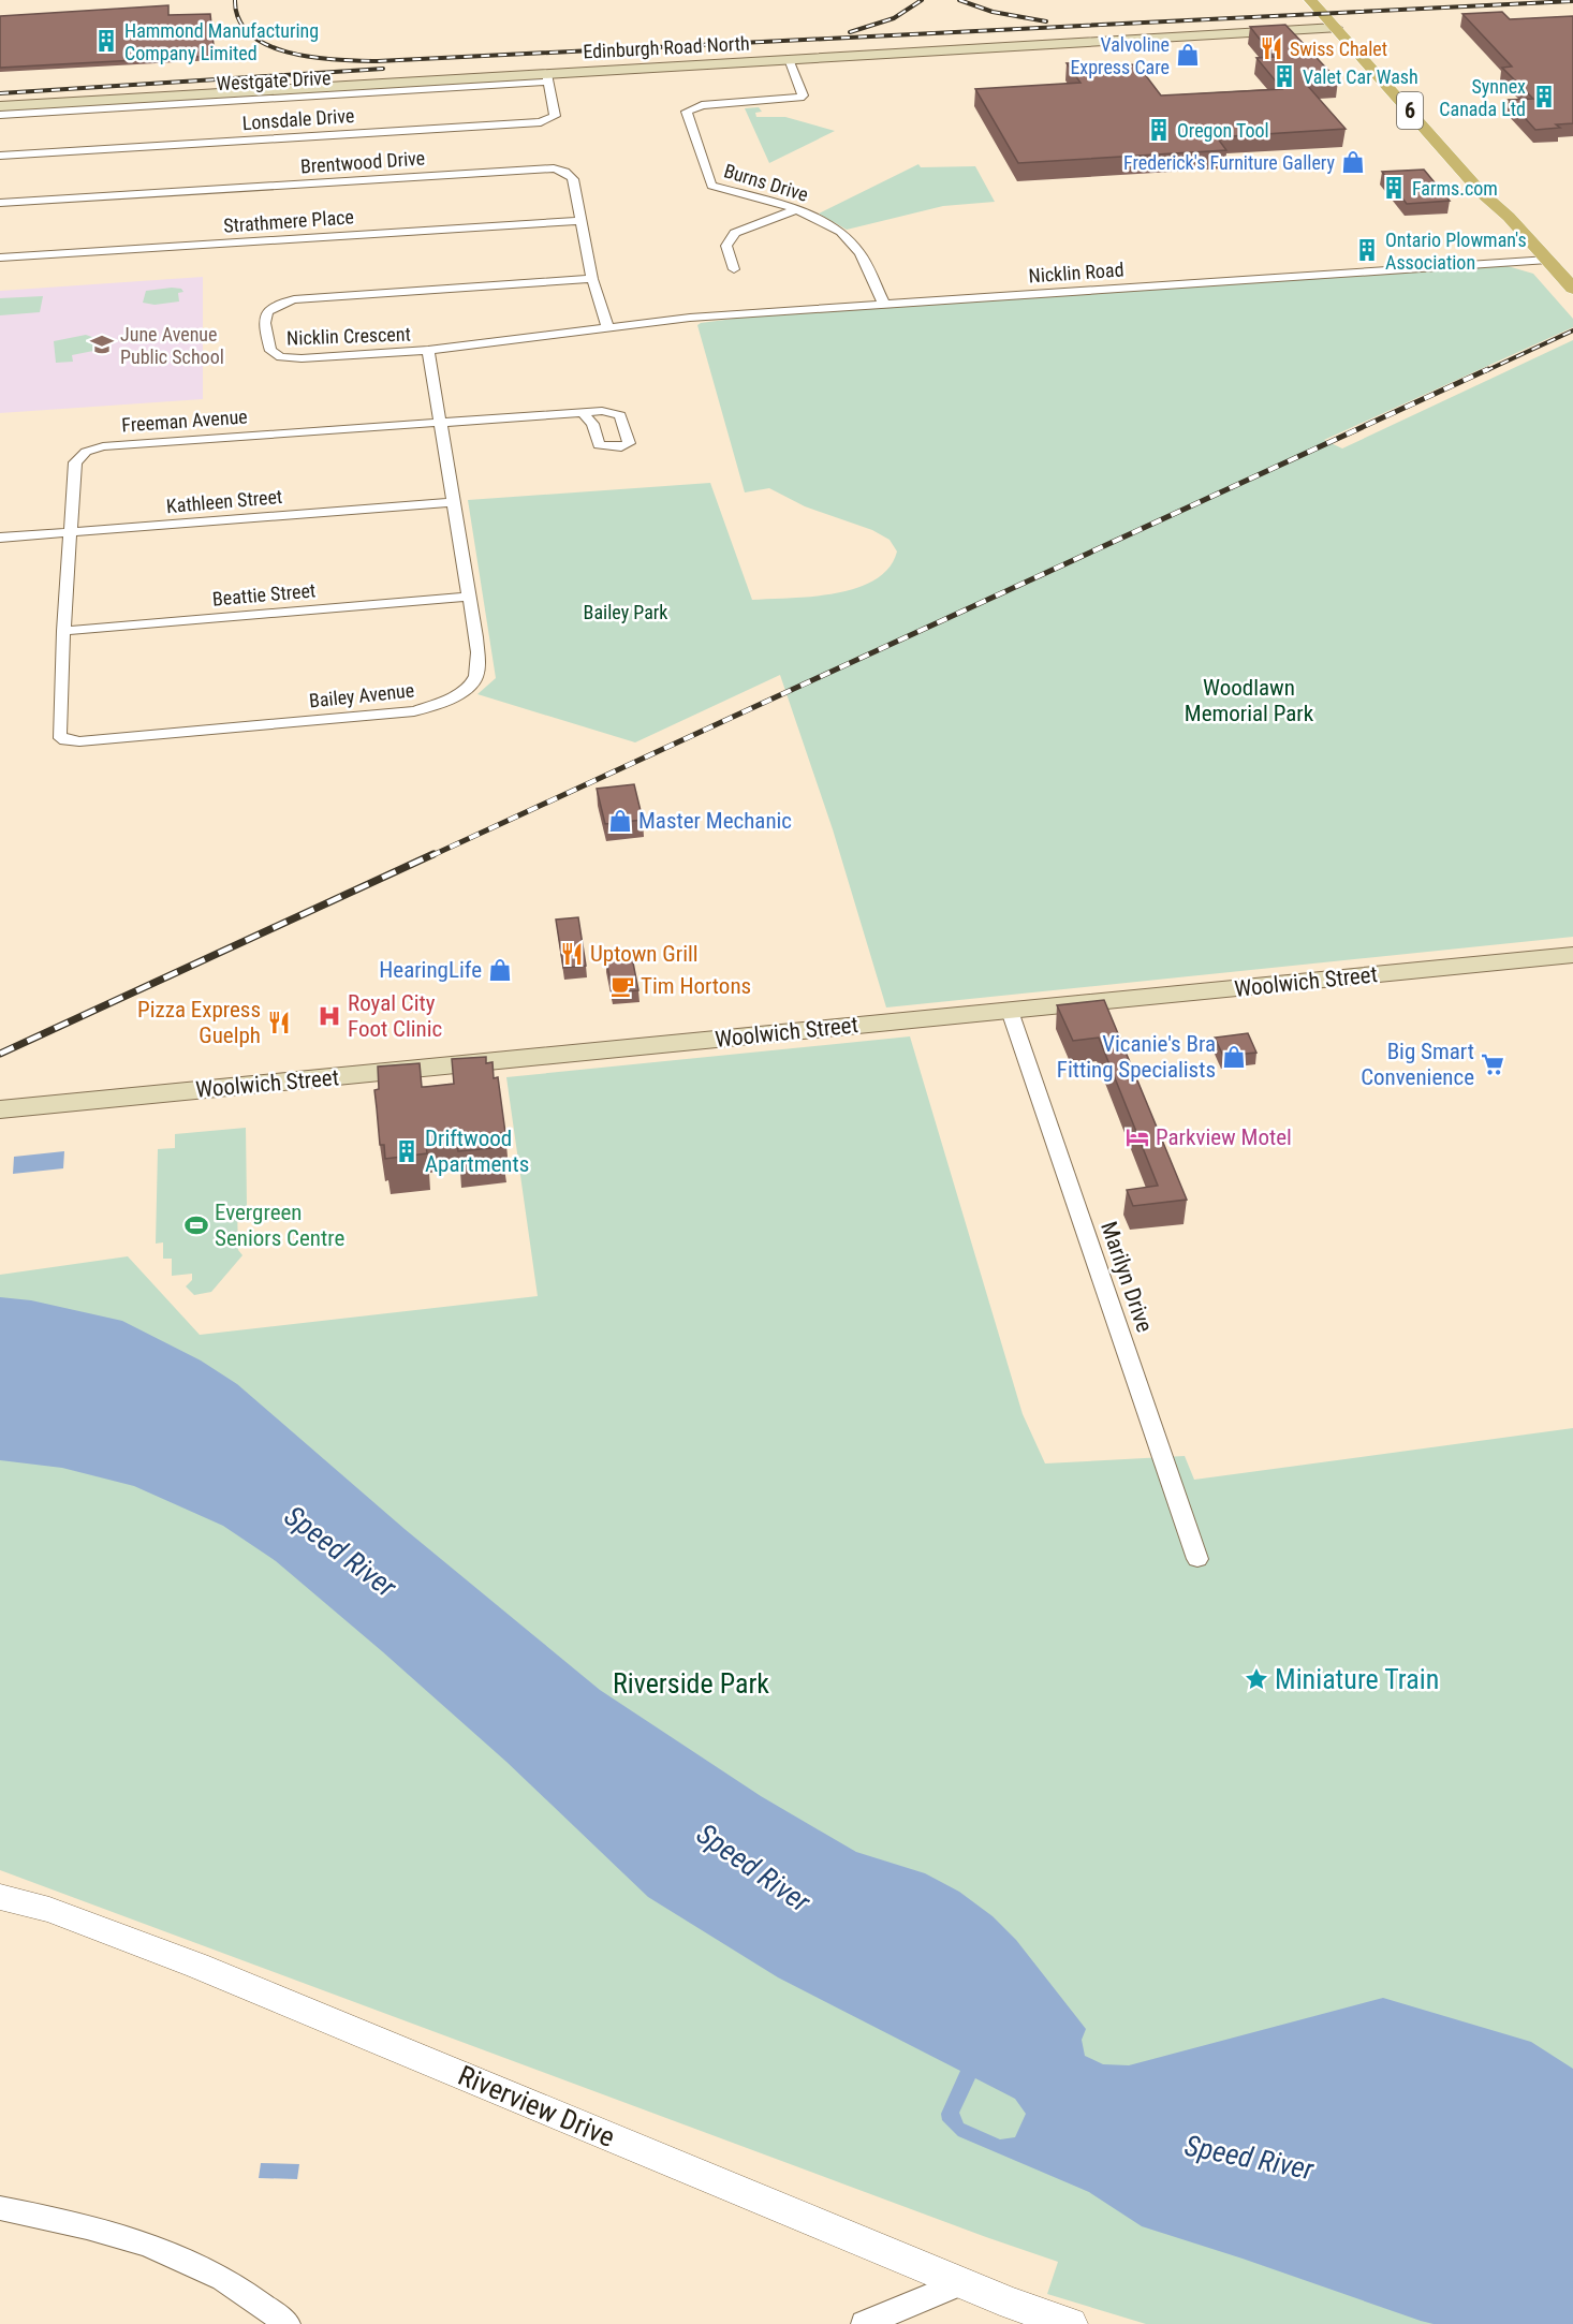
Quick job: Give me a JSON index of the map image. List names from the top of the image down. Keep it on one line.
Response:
{"streets":{"main road":["Edinburgh Road North","6","Woolwich Street"],"street":["Westgate Drive","Lonsdale Drive","Brentwood Drive","Burns Drive","Strathmere Place","Nicklin Road","Nicklin Crescent","Freeman Avenue","Kathleen Street","Beattie Street","Bailey Avenue","Marilyn Drive","Riverview Drive"]},"crossings":[["Edinburgh Road North","Westgate Drive"],["Edinburgh Road North","6"],["Edinburgh Road North","Lonsdale Drive"],["Edinburgh Road North","Burns Drive"],["Westgate Drive","Lonsdale Drive"],["6","Nicklin Road"],["Brentwood Drive","Strathmere Place"],["Brentwood Drive","Nicklin Road"],["Brentwood Drive","Nicklin Crescent"],["Burns Drive","Nicklin Road"],["Nicklin Road","Nicklin Crescent"],["Nicklin Crescent","Bailey Avenue"],["Freeman Avenue","Kathleen Street"],["Freeman Avenue","Beattie Street"],["Freeman Avenue","Bailey Avenue"],["Kathleen Street","Bailey Avenue"],["Beattie Street","Bailey Avenue"],["Woolwich Street","Marilyn Drive"]],"water":["Speed River"],"parks":["Bailey Park","Woodlawn Memorial Park","Riverside Park"],"places":{"building":["Hammond Manufacturing Company Limited","Valet Car Wash","Synnex Canada Ltd","Oregon Tool","Farms.com","Ontario Plowman's Association","Driftwood Apartments"],"restaurant":["Swiss Chalet","Uptown Grill","Pizza Express Guelph"],"shop":["Valvoline Express Care","Frederick's Furniture Gallery","Master Mechanic","HearingLife","Vicanie's Bra Fitting Specialists"],"school or university":["June Avenue Public School"],"cafe":["Tim Hortons"],"hospital":["Royal City Foot Clinic"],"supermarket":["Big Smart Convenience"],"hotel":["Parkview Motel"],"sports":["Evergreen Seniors Centre"],"place":["Miniature Train"]}}
